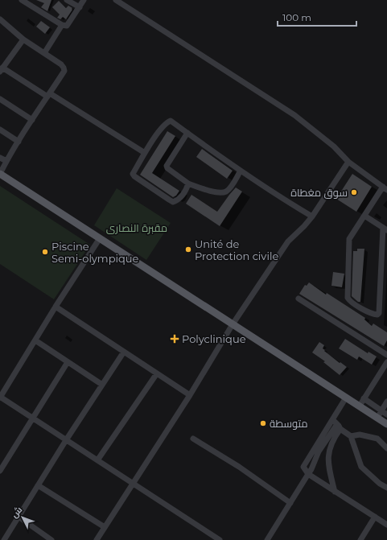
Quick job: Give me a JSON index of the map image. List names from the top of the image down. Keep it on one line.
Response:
{"parks":["مقبرة النصارى"],"places":{"other":["سوق مغطاة","Unité de Protection civile","Piscine Semi-olympique","متوسطة"],"health":["Polyclinique"]},"scale_bar":"100 m","north":"top left"}
